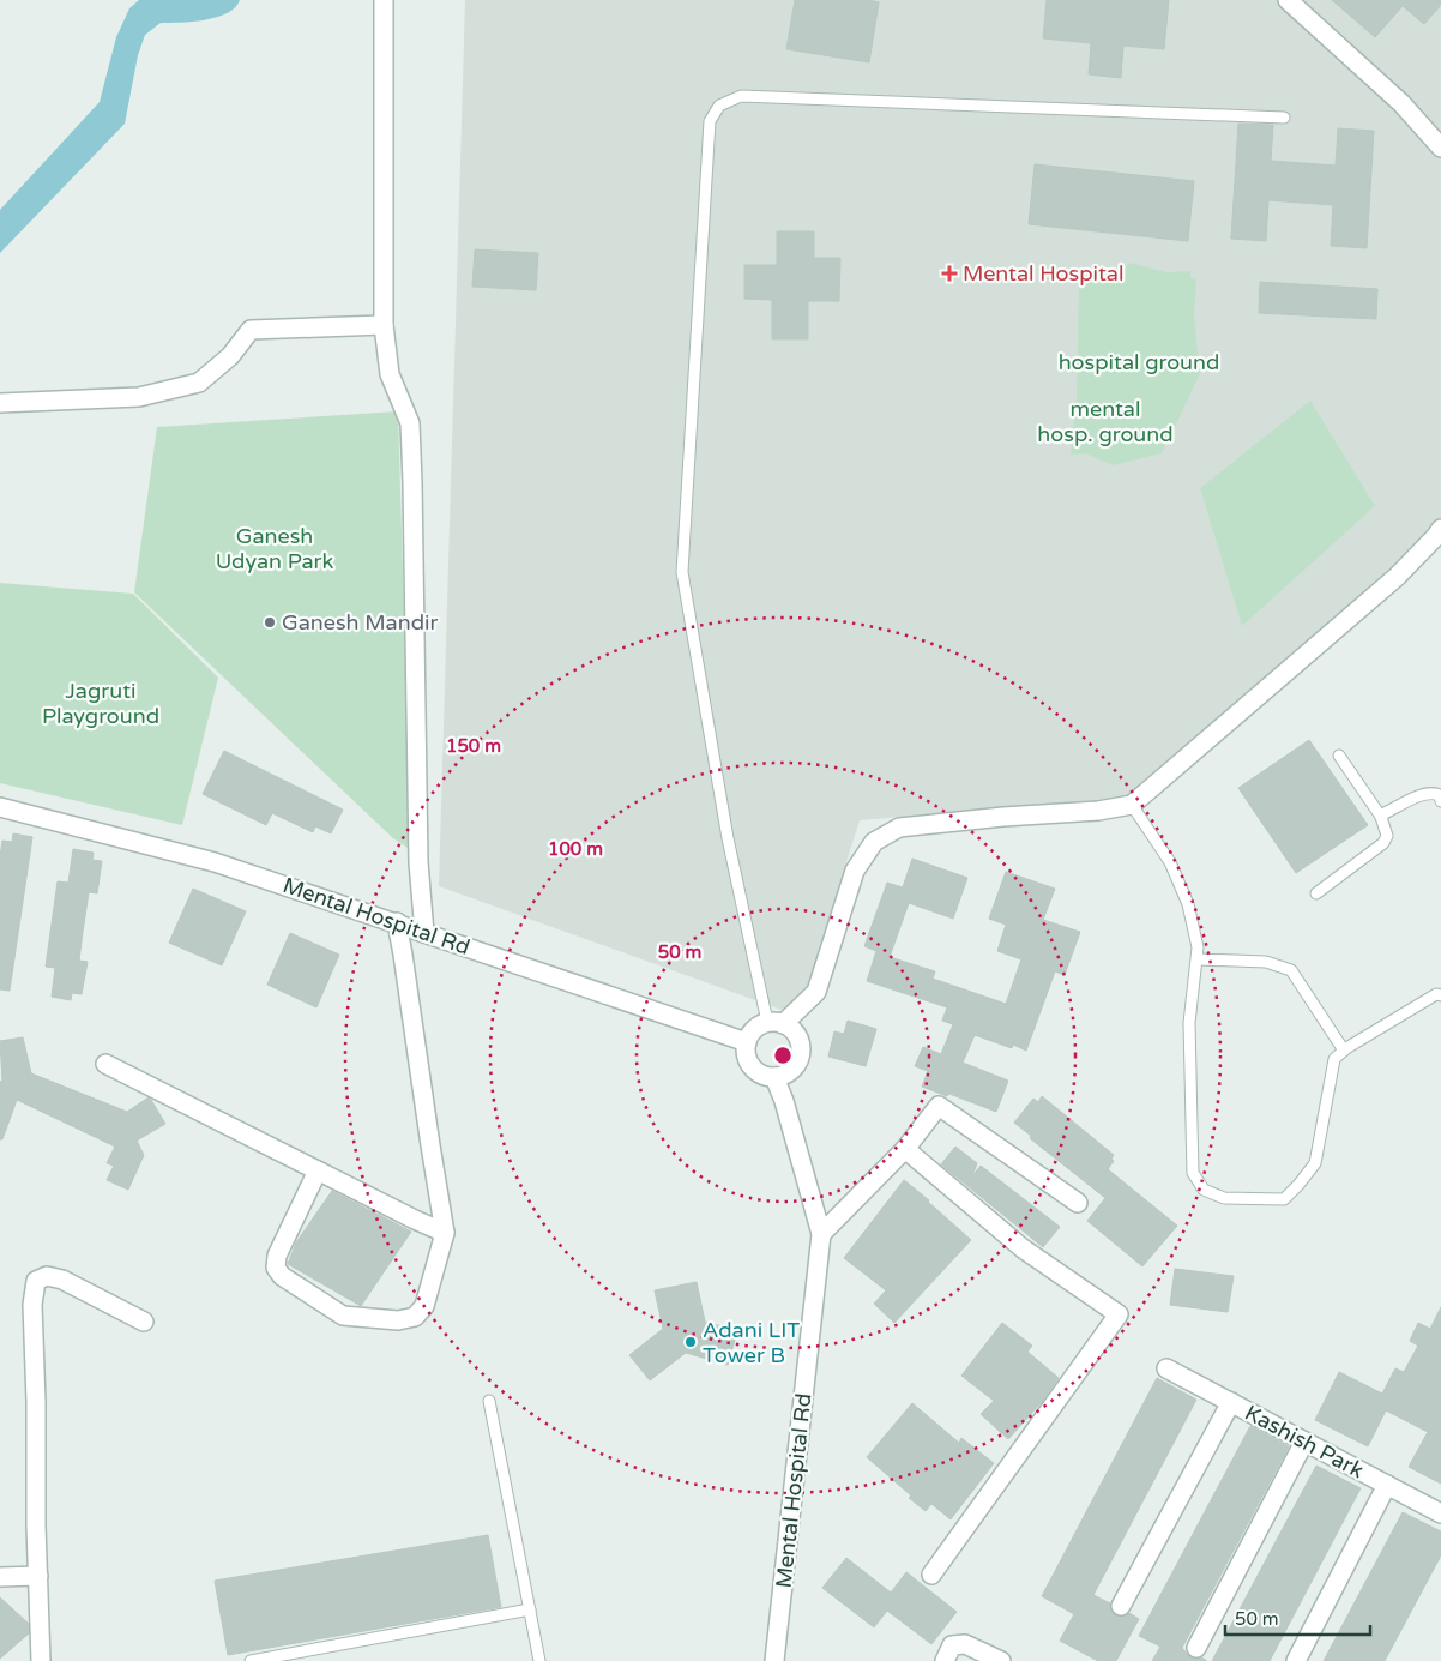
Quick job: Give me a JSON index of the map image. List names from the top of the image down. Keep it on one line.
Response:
{"streets":{"street":["Mental Hospital Rd","Kashish Park"]},"parks":["hospital ground","mental hosp. ground","Ganesh Udyan Park","Jagruti Playground"],"places":{"health":["Mental Hospital"],"other":["Ganesh Mandir","Adani LIT Tower B"]},"scale_bar":"50 m","rings":["150 m","100 m","50 m"]}
